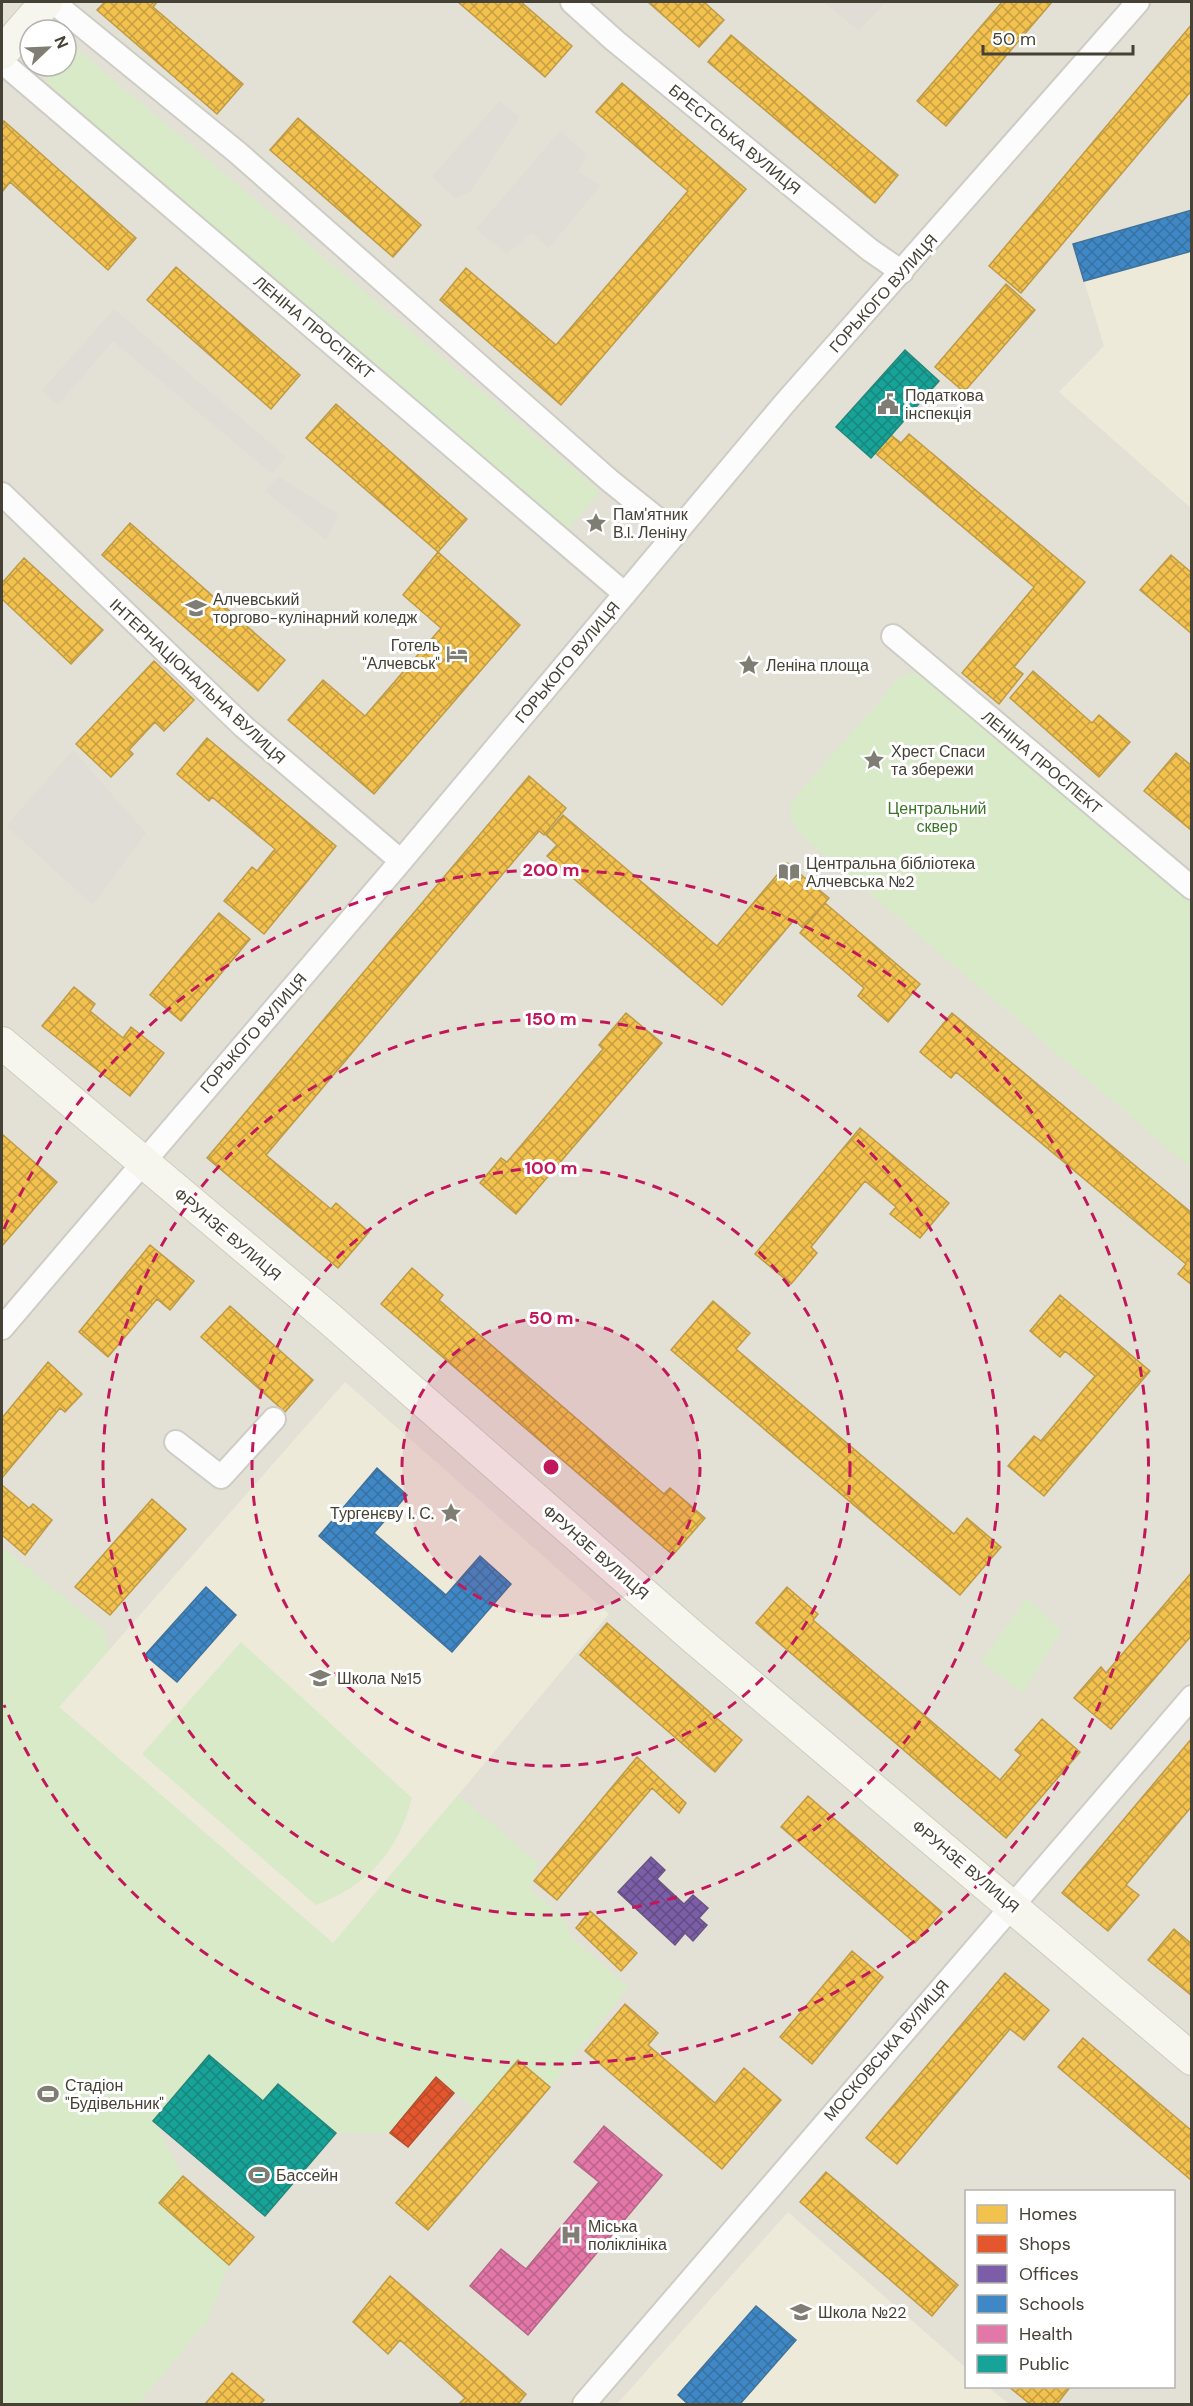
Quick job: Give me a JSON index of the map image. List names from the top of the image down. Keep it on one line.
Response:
{"streets":{"street":["БРЕСТСЬКА ВУЛИЦЯ","ГОРЬКОГО ВУЛИЦЯ","ЛЕНІНА ПРОСПЕКТ","ІНТЕРНАЦІОНАЛЬНА ВУЛИЦЯ","ФРУНЗЕ ВУЛИЦЯ","МОСКОВСЬКА ВУЛИЦЯ"]},"crossings":[["БРЕСТСЬКА ВУЛИЦЯ","ГОРЬКОГО ВУЛИЦЯ"],["ГОРЬКОГО ВУЛИЦЯ","ЛЕНІНА ПРОСПЕКТ"],["ГОРЬКОГО ВУЛИЦЯ","ІНТЕРНАЦІОНАЛЬНА ВУЛИЦЯ"],["ГОРЬКОГО ВУЛИЦЯ","ФРУНЗЕ ВУЛИЦЯ"],["ФРУНЗЕ ВУЛИЦЯ","МОСКОВСЬКА ВУЛИЦЯ"]],"parks":["Центральний сквер"],"places":{"public building":["Податкова інспекція"],"place":["Пам'ятник В.I. Ленiну","Леніна площа","Хрест Спаси та збережи","Тургенєву І. С."],"school or university":["Алчевський торгово-кулінарний коледж","Школа №15","Школа №22"],"hotel":["Готель \"Алчевськ\""],"library":["Центральна бібліотека Алчевська №2"],"sports":["Стадіон \"Будівельник\"","Бассейн"],"hospital":["Міська поліклініка"]},"legend":["Homes","Shops","Offices","Schools","Health","Public"],"scale_bar":"50 m","north":"top right","rings":["200 m","150 m","100 m","50 m"]}
